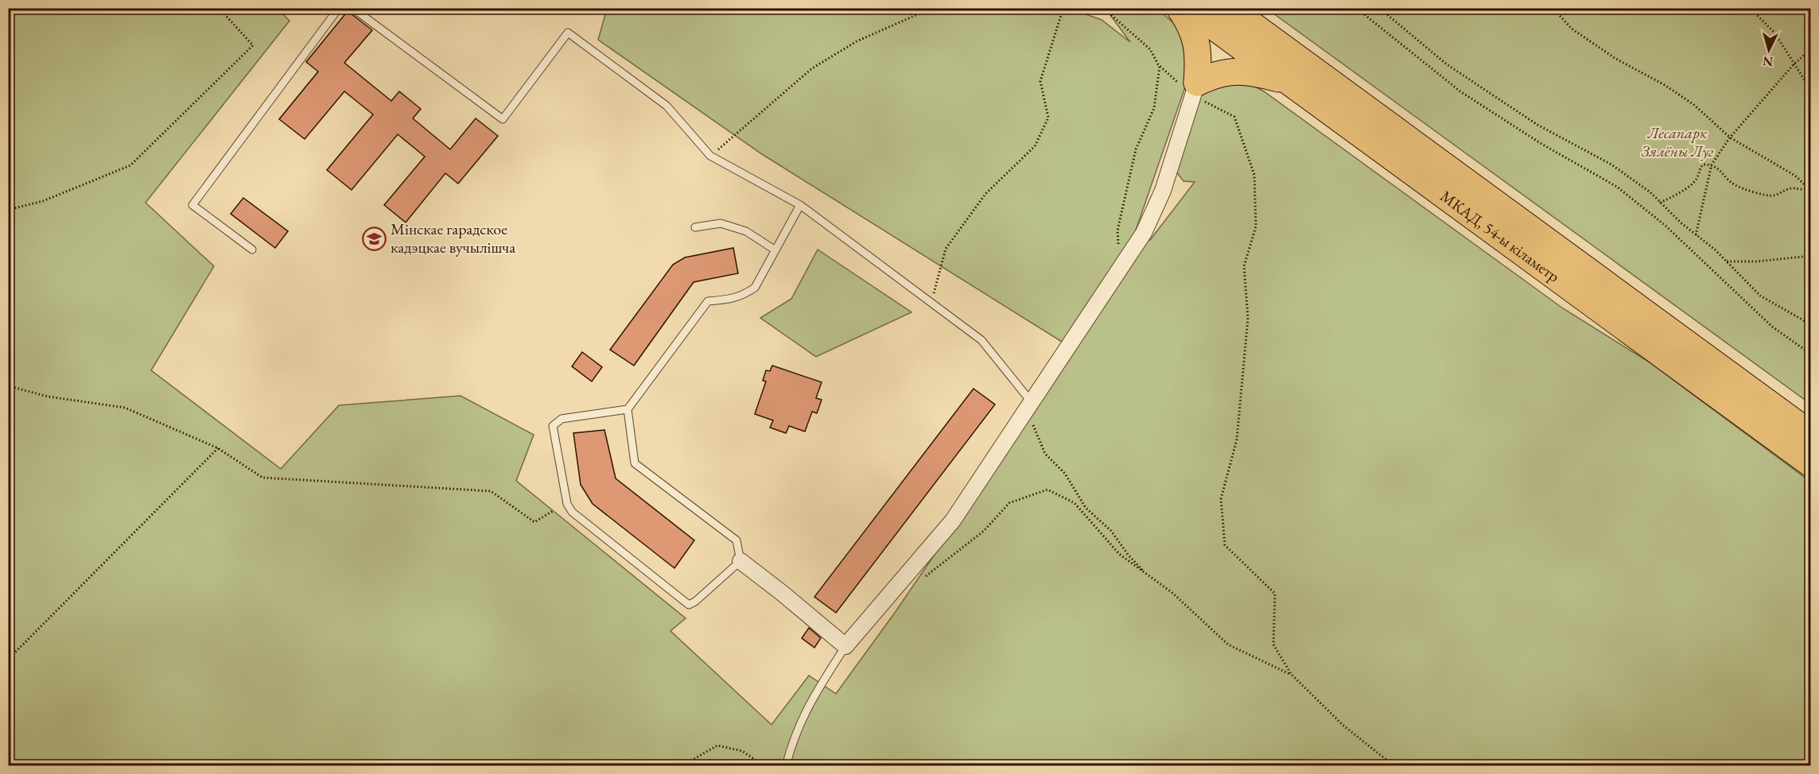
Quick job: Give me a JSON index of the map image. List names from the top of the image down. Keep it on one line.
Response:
{"streets":{"highway":["МКАД, 54-ы кіламетр"]},"parks":["Лесапарк Зялёны Луг"],"places":{"school or university":["Мінскае гарадское кадэцкае вучылішча"]},"north":"bottom"}
